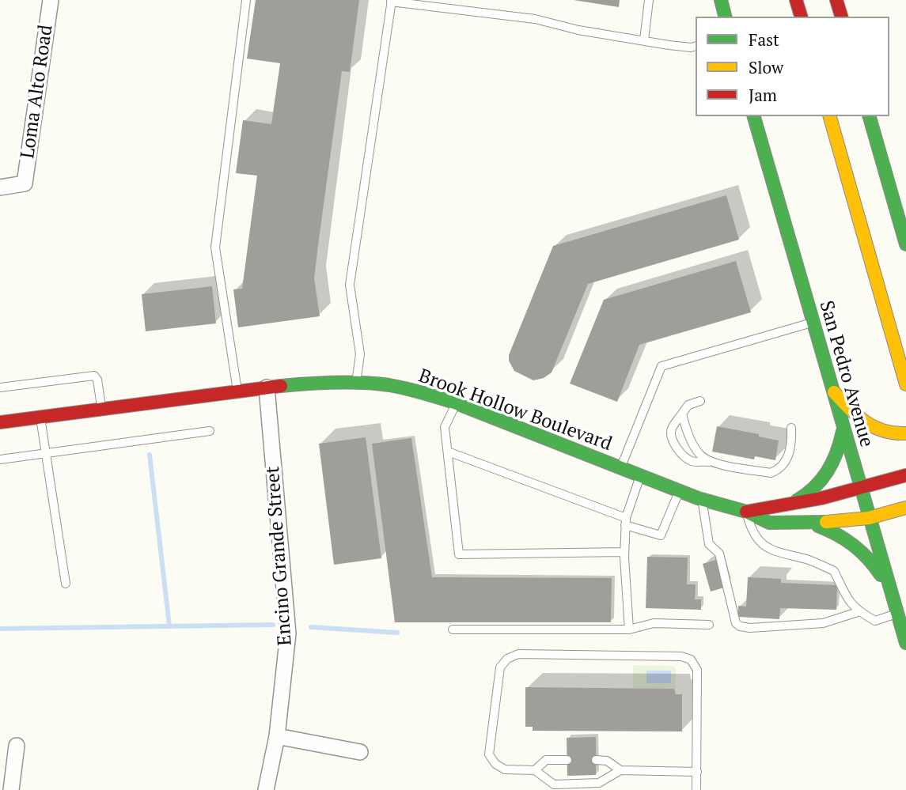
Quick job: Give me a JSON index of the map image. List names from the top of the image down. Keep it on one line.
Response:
{"streets":{"main road":["San Pedro Avenue","Brook Hollow Boulevard"],"street":["Loma Alto Road","Encino Grande Street"]},"crossings":[["San Pedro Avenue","Brook Hollow Boulevard"],["Brook Hollow Boulevard","Encino Grande Street"]],"legend":["Fast","Slow","Jam"]}
